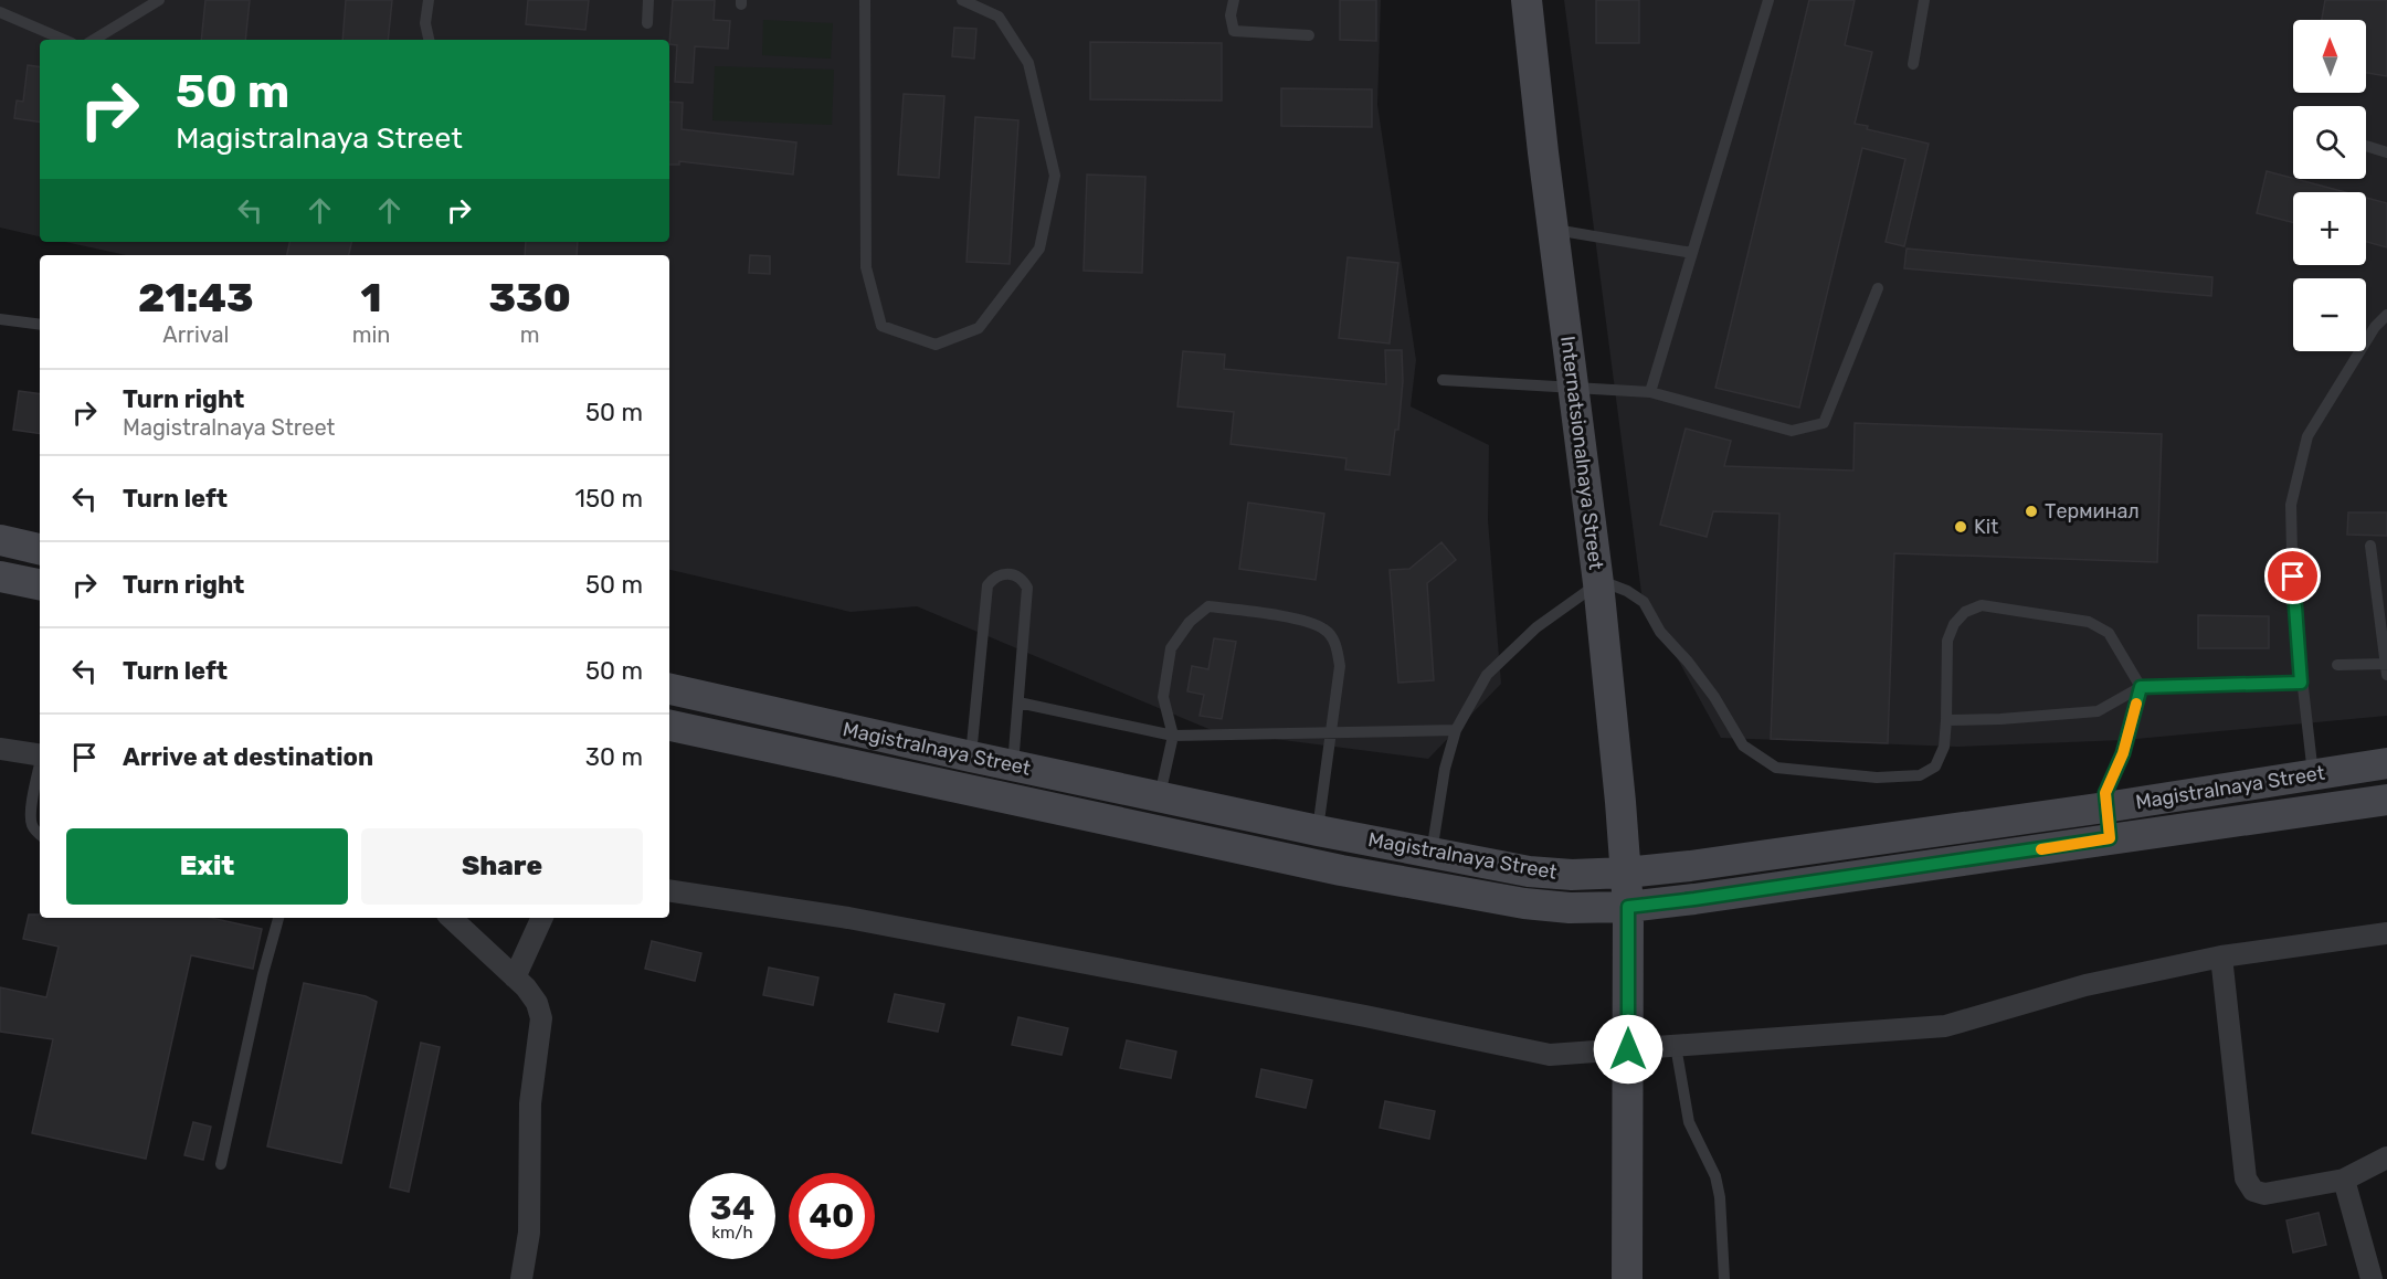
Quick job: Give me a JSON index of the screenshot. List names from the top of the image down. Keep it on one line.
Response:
{"streets":{"main road":["Internatsionalnaya Street","Magistralnaya Street"]},"crossings":[["Internatsionalnaya Street","Magistralnaya Street"]],"places":["Терминал","Kit"],"north":"top","page":{"map_buttons":["+","−"],"turn":["50 m","Magistralnaya Street"],"eta":["21:43","Arrival","1","min","330","m"],"list":[{"name":"Turn right","note":"Magistralnaya Street","value":"50 m"},{"name":"Turn left","value":"150 m"},{"name":"Turn right","value":"50 m"},{"name":"Turn left","value":"50 m"},{"name":"Arrive at destination","value":"30 m"}],"buttons":["Exit","Share"],"speed":"34 km/h","limit":"40"}}
